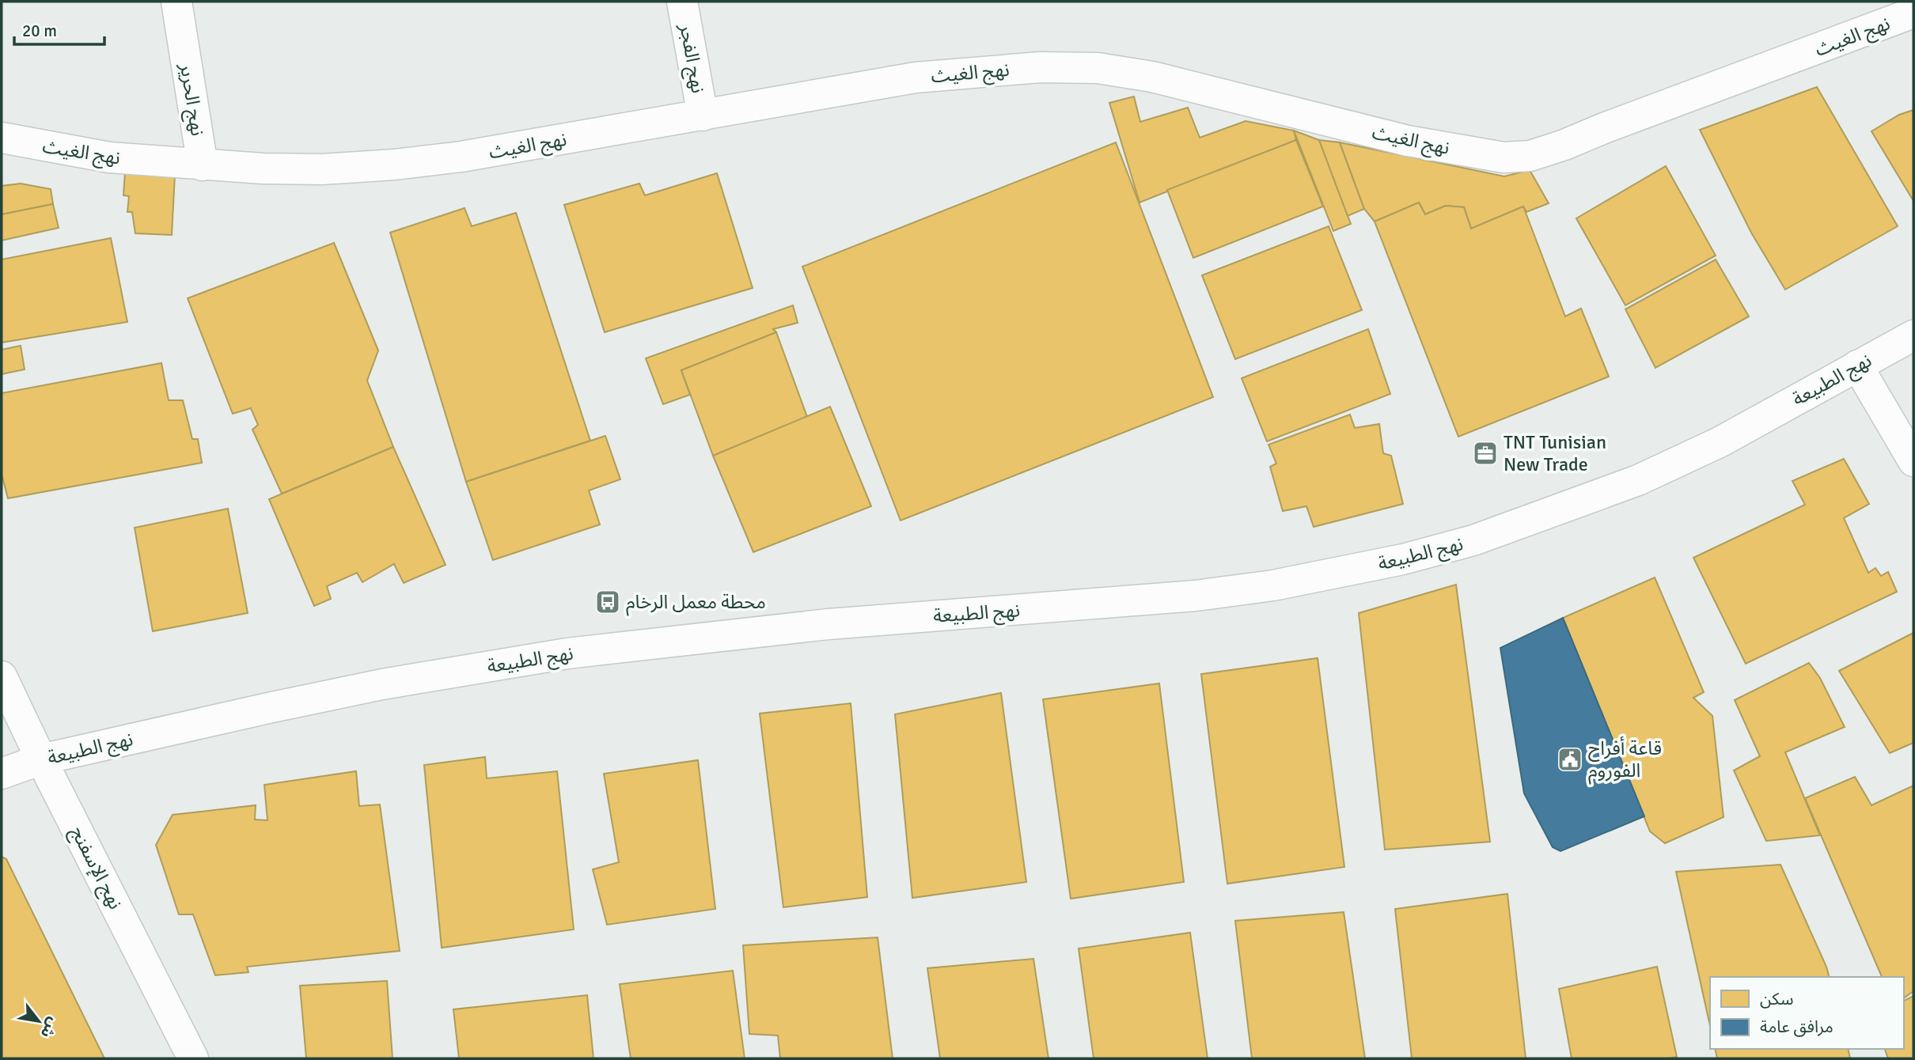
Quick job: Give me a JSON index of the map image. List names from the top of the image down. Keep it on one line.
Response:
{"streets":{"street":["نهج الغيث","نهج الفجر","نهج الحرير","نهج الطبيعة","نهج الإسفنج"]},"crossings":[["نهج الغيث","نهج الفجر"],["نهج الغيث","نهج الحرير"],["نهج الطبيعة","نهج الإسفنج"]],"places":{"office":["TNT Tunisian New Trade"],"bus stop":["محطة معمل الرخام"],"public building":["قاعة أفراح الفوروم"]},"legend":["سكن","مرافق عامة"],"scale_bar":"20 m","north":"bottom right"}
